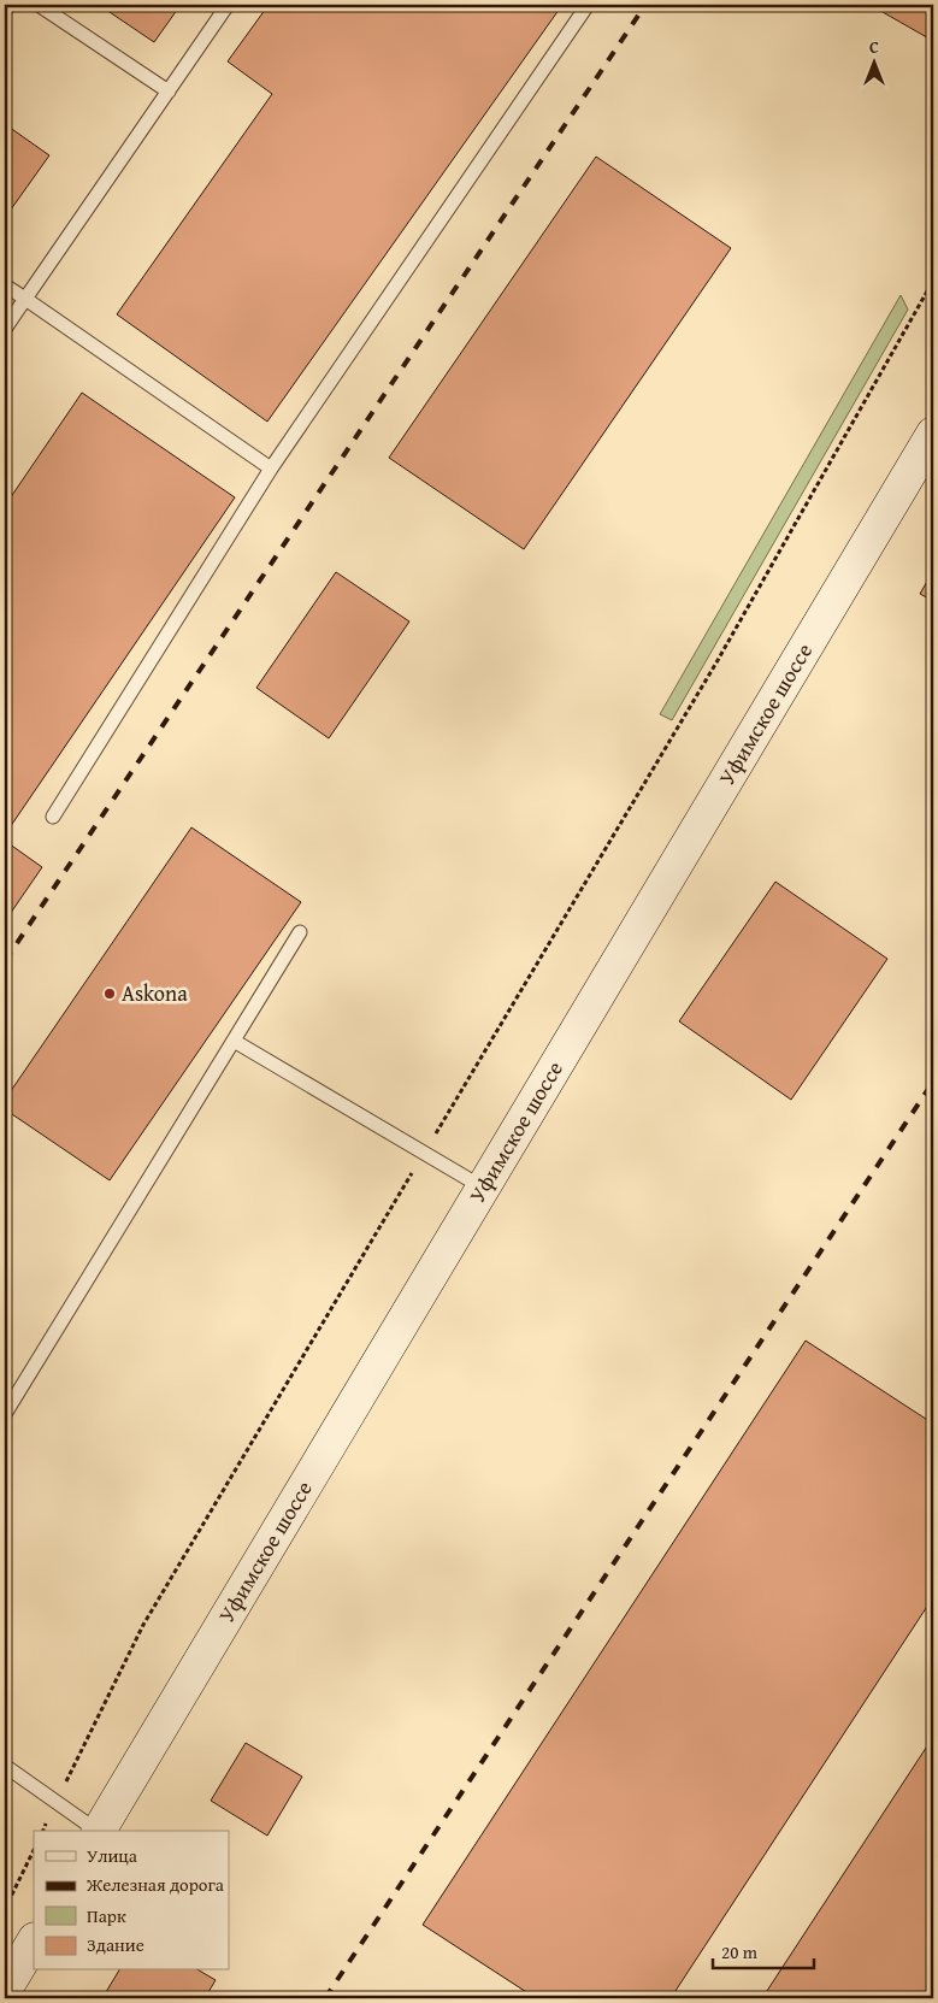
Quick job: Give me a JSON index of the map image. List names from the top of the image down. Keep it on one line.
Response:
{"streets":{"main road":["Уфимское шоссе"]},"places":["Askona"],"legend":["Улица","Железная дорога","Парк","Здание"],"scale_bar":"20 m","north":"top"}
